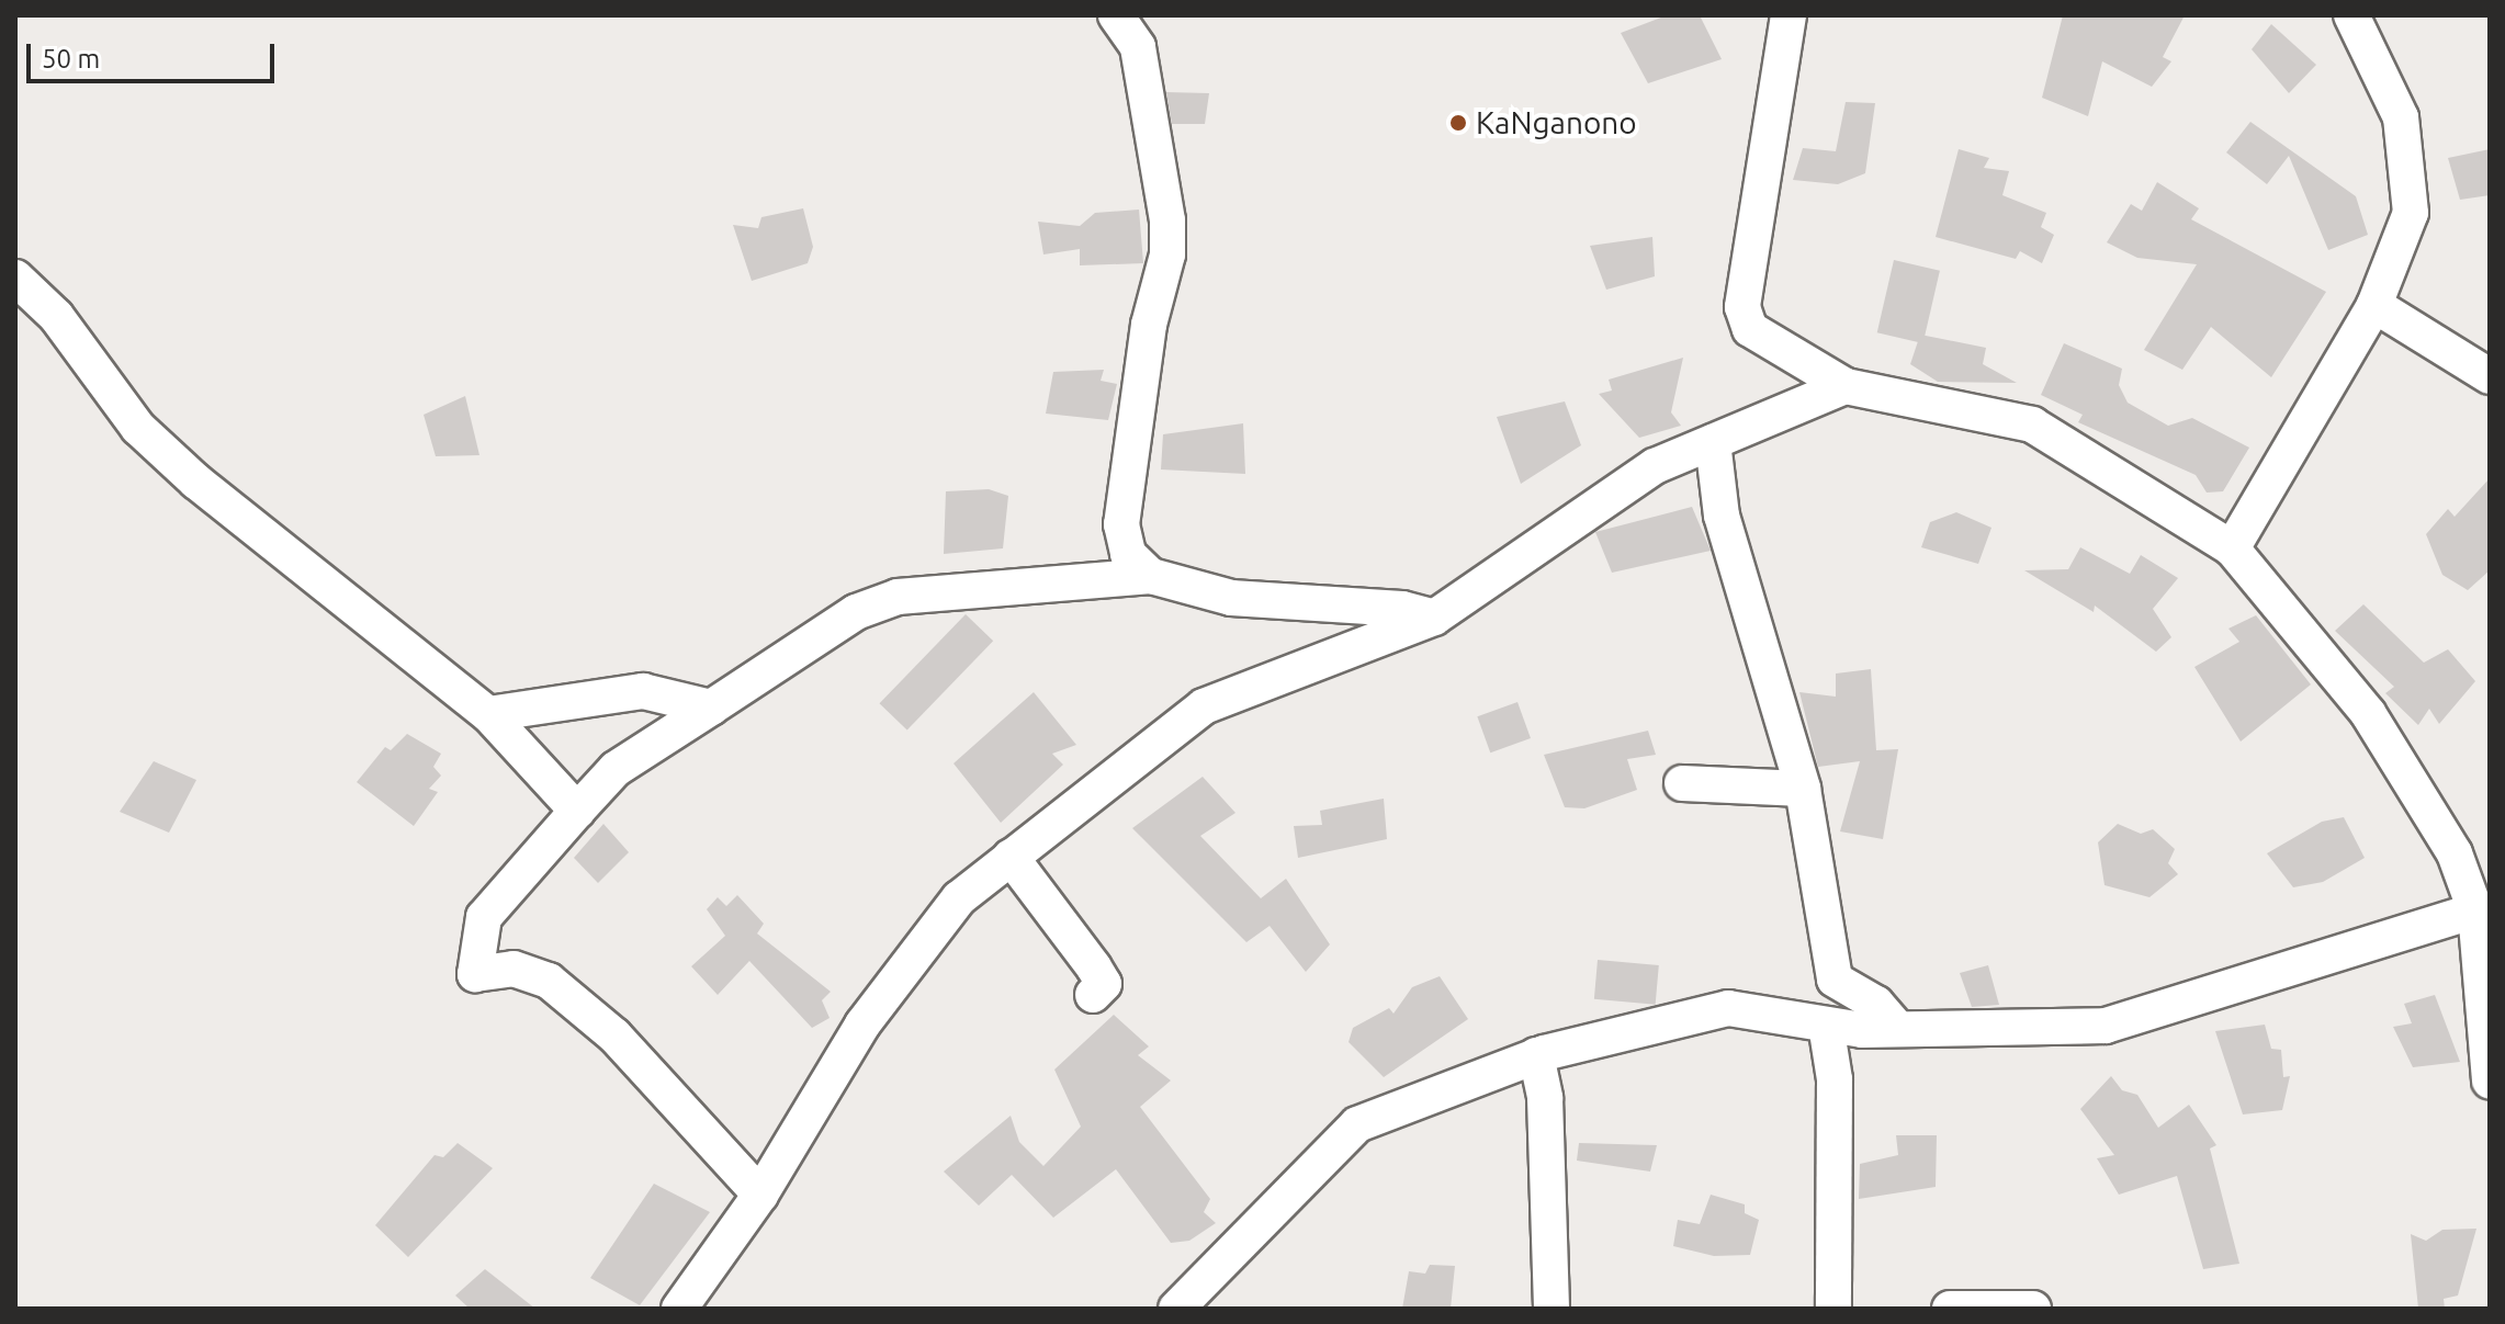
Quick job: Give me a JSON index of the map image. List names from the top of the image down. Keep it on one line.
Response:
{"places":["KaNganono"],"scale_bar":"50 m"}
